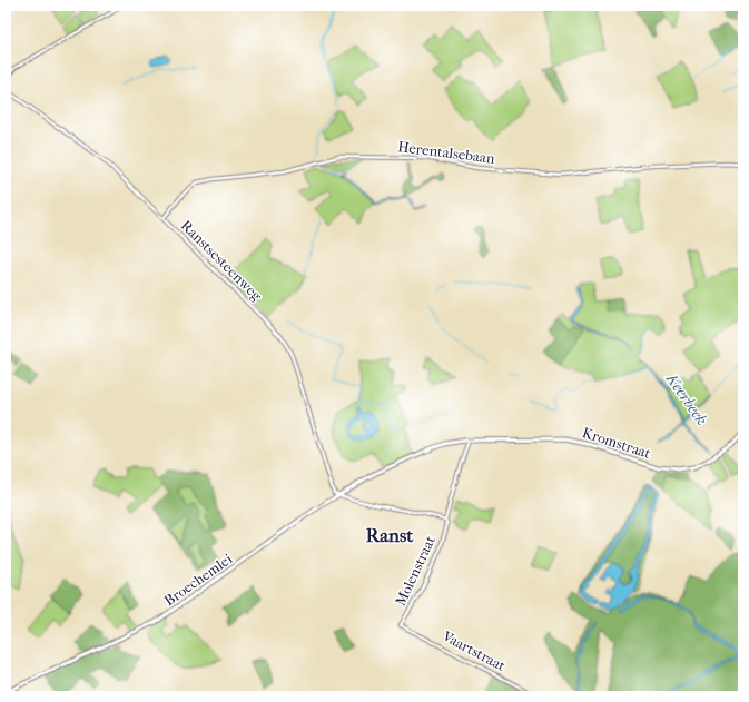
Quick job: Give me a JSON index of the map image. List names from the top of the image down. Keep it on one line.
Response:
{"streets":{"main road":["Kromstraat","Broechemlei"],"street":["Herentalsebaan","Ranstsesteenweg","Molenstraat","Vaartstraat"]},"crossings":[["Herentalsebaan","Ranstsesteenweg"],["Ranstsesteenweg","Broechemlei"],["Kromstraat","Broechemlei"],["Molenstraat","Vaartstraat"]],"districts":["Ranst"],"water":["Keerbeek"]}
